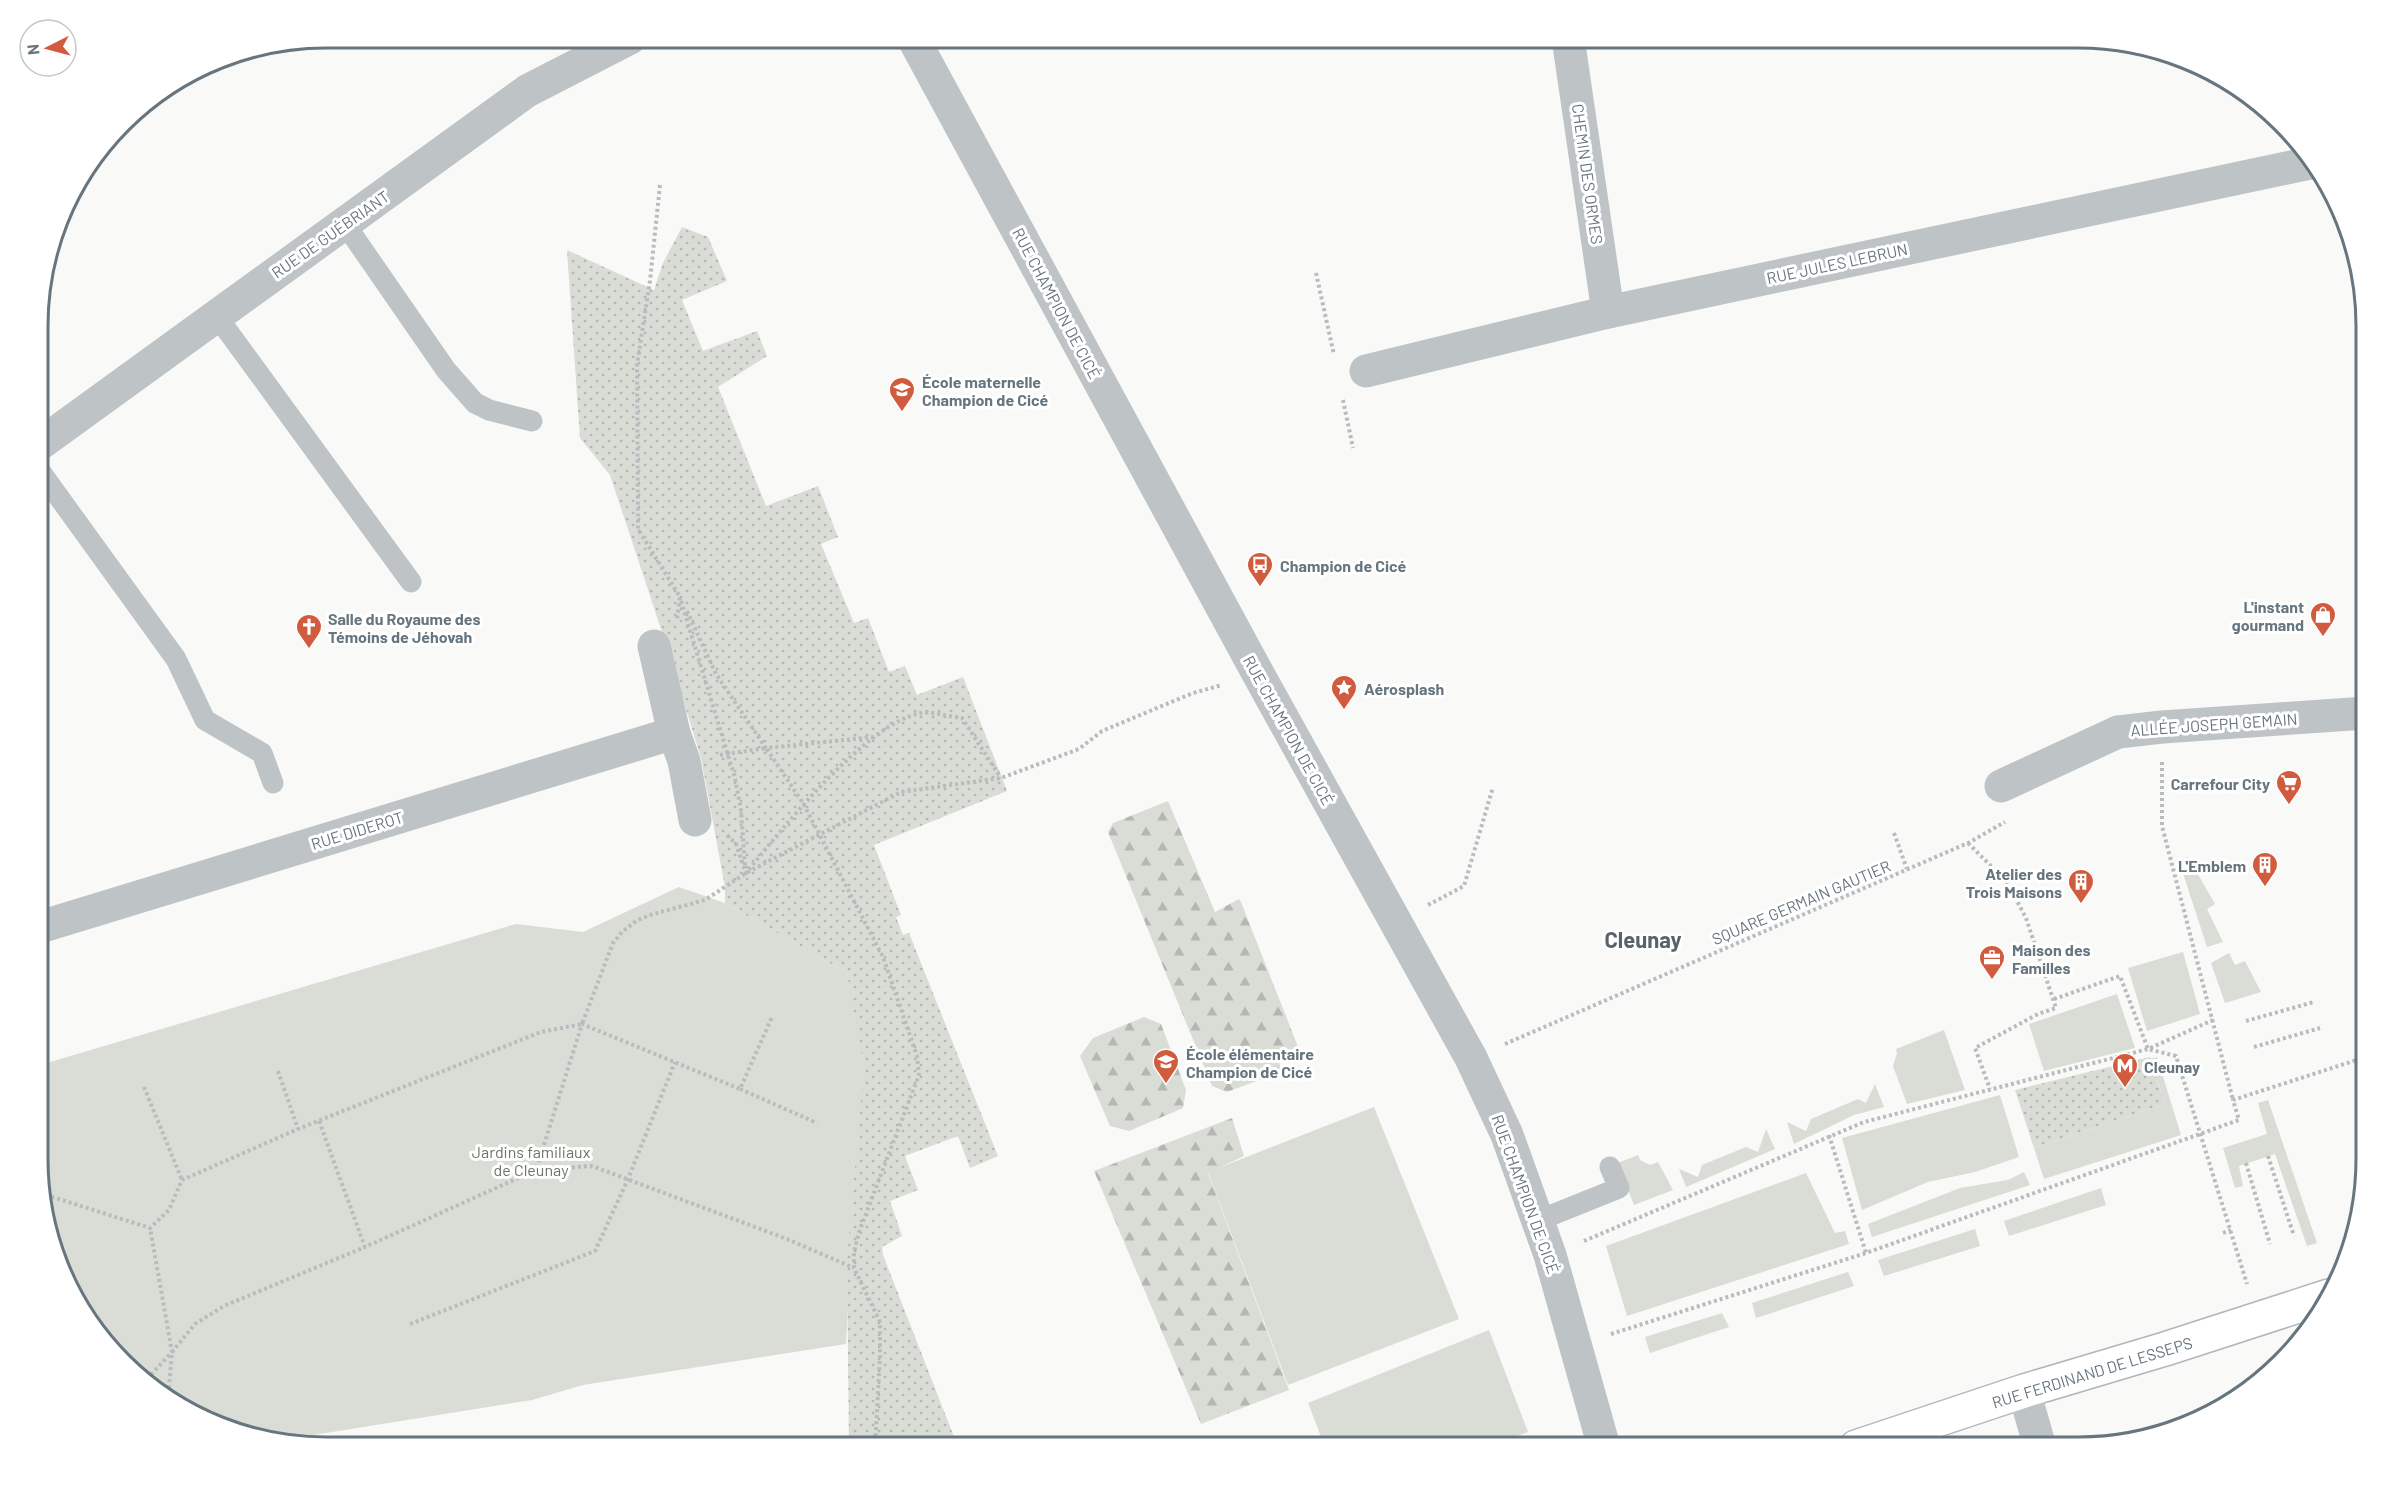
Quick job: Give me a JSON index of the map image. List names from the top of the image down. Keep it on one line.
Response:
{"streets":{"main road":["RUE FERDINAND DE LESSEPS"],"street":["CHEMIN DES ORMES","RUE DE GUÉBRIANT","RUE JULES LEBRUN","RUE CHAMPION DE CICÉ","ALLÉE JOSEPH GEMAIN","RUE DIDEROT"],"path":["SQUARE GERMAIN GAUTIER"]},"crossings":[["CHEMIN DES ORMES","RUE JULES LEBRUN"],["RUE CHAMPION DE CICÉ","SQUARE GERMAIN GAUTIER"],["ALLÉE JOSEPH GEMAIN","SQUARE GERMAIN GAUTIER"]],"districts":["Cleunay"],"parks":["Jardins familiaux de Cleunay"],"places":{"school or university":["École maternelle Champion de Cicé","École élémentaire Champion de Cicé"],"bus stop":["Champion de Cicé"],"shop":["L'instant gourmand"],"church":["Salle du Royaume des Témoins de Jéhovah"],"place":["Aérosplash"],"supermarket":["Carrefour City"],"building":["L'Emblem","Atelier des Trois Maisons"],"office":["Maison des Familles"],"metro station":["Cleunay"]},"north":"left"}
